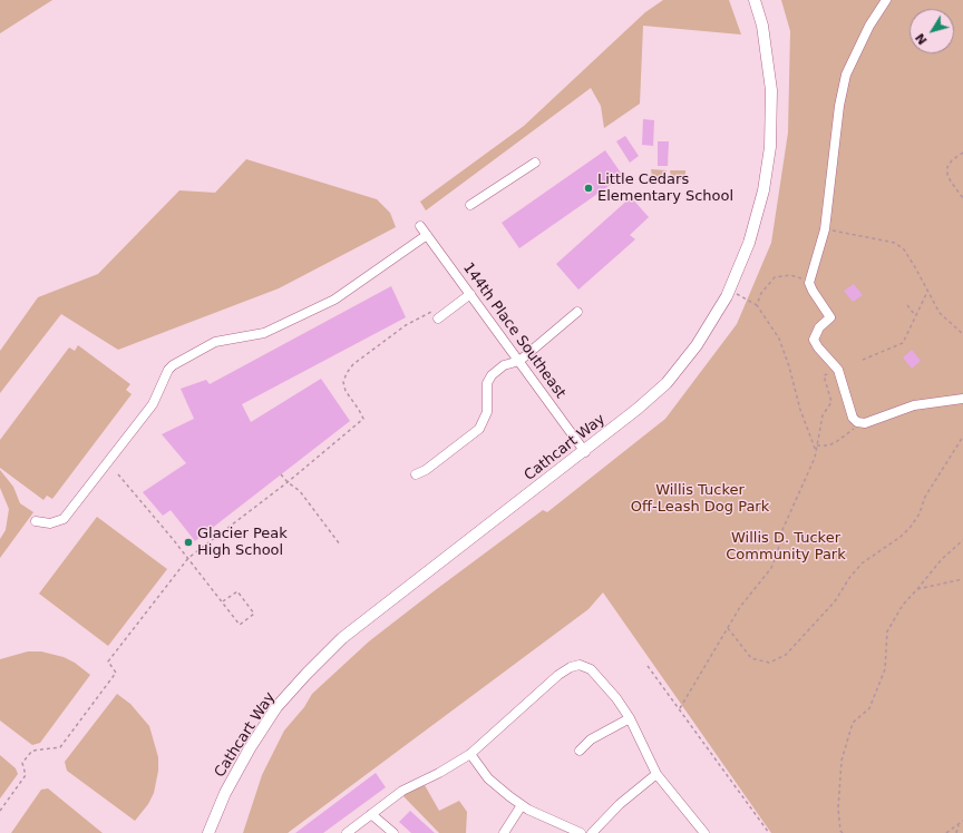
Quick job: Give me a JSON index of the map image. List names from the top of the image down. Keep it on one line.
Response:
{"streets":{"main road":["Cathcart Way"],"street":["144th Place Southeast"]},"crossings":[["144th Place Southeast","Cathcart Way"]],"parks":["Willis Tucker Off-Leash Dog Park","Willis D. Tucker Community Park"],"places":["Little Cedars Elementary School","Glacier Peak High School"],"north":"bottom left"}
